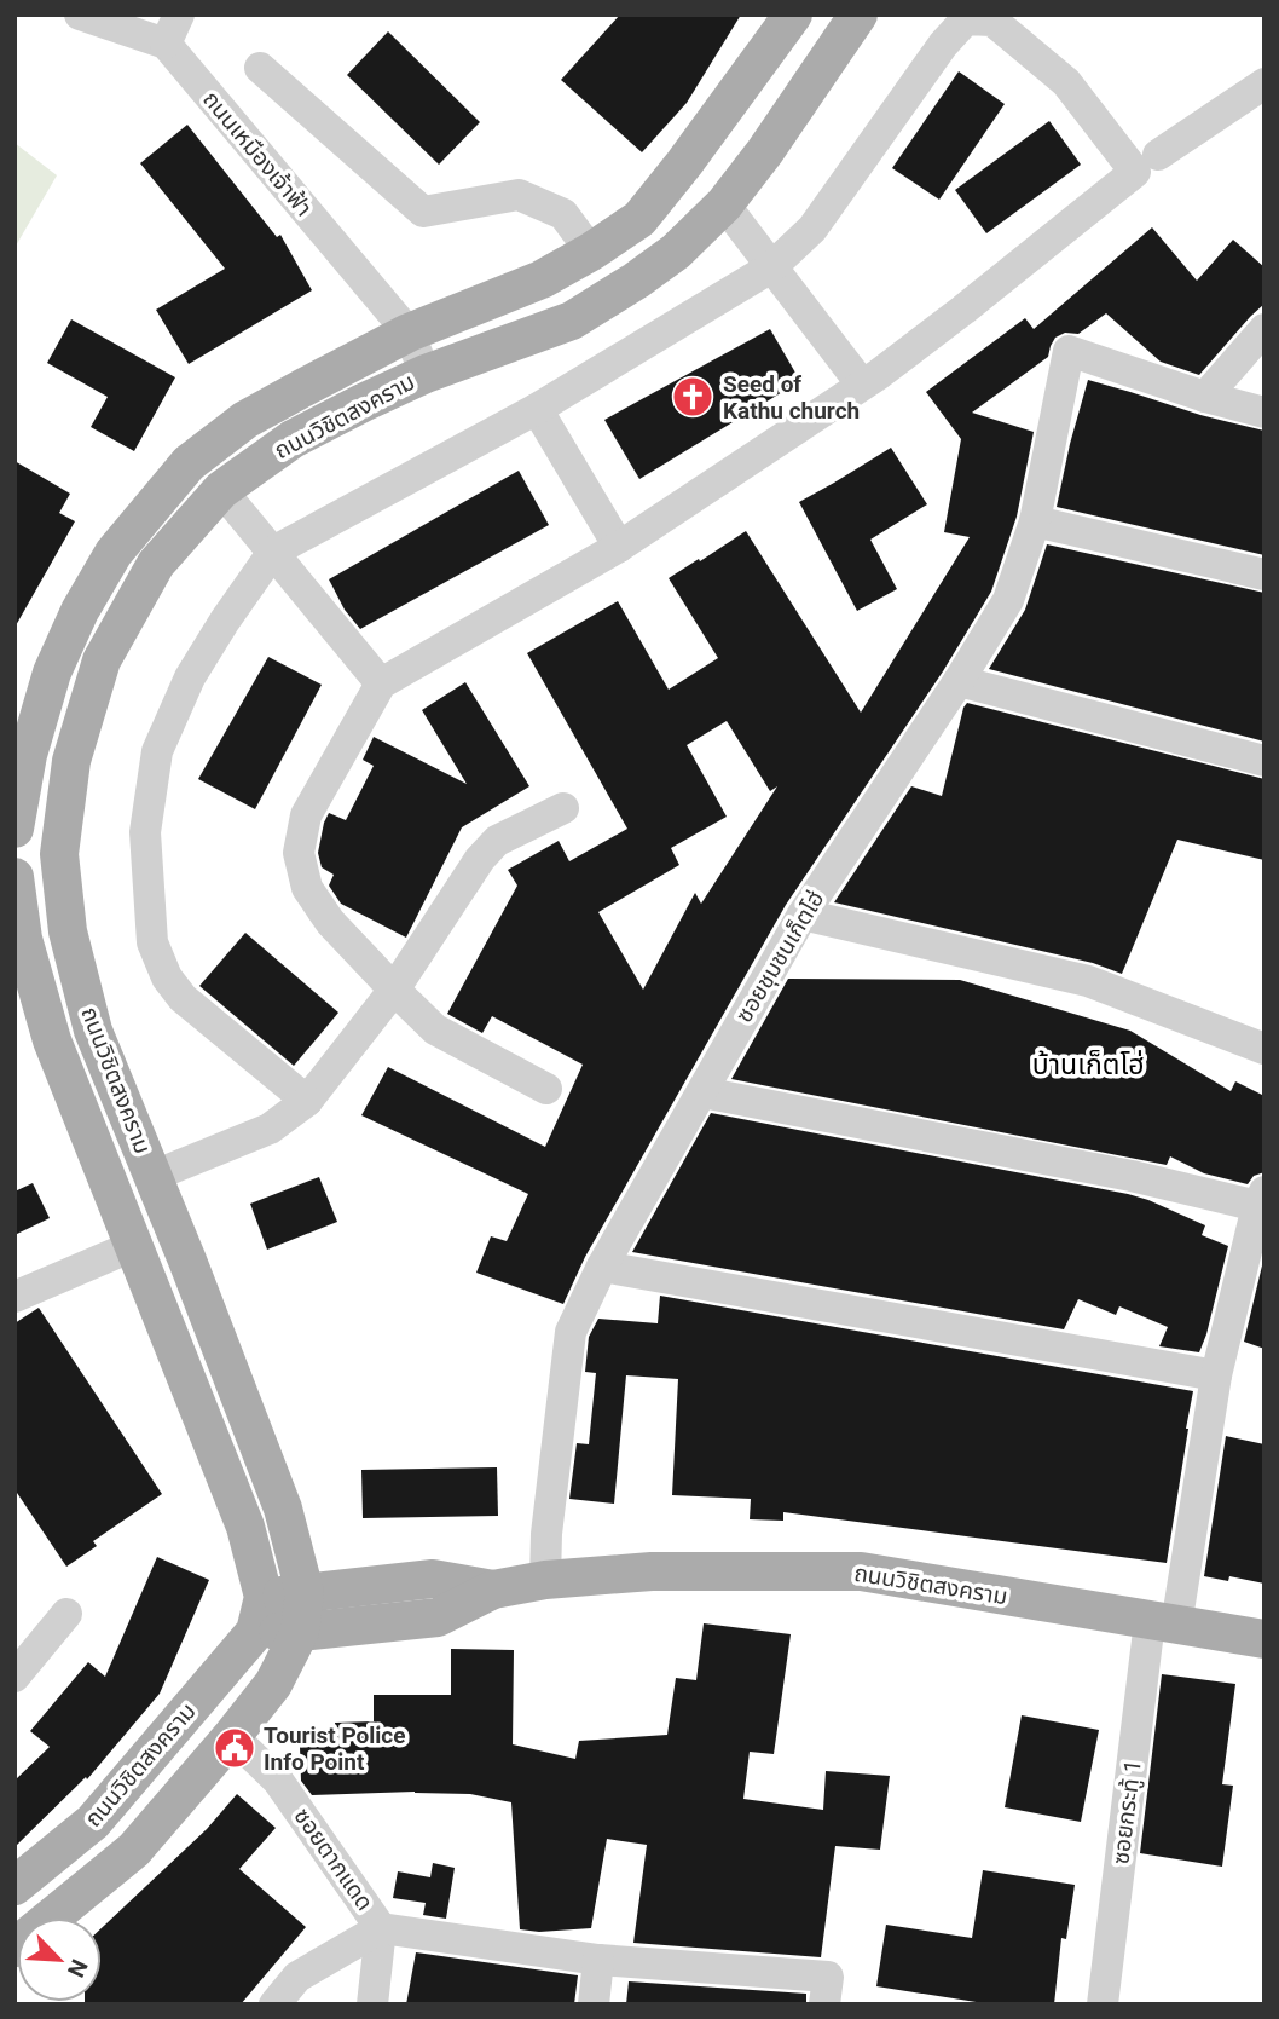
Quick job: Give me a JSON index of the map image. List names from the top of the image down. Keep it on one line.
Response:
{"streets":{"main road":["ถนนวิชิตสงคราม"],"street":["ถนนเหมืองเจ้าฟ้า","ซอยชุมชนเก็ตโฮ่","ซอยกระทู้ 1","ซอยตากแดด"]},"crossings":[["ถนนเหมืองเจ้าฟ้า","ถนนวิชิตสงคราม"],["ถนนวิชิตสงคราม","ซอยชุมชนเก็ตโฮ่"],["ถนนวิชิตสงคราม","ซอยกระทู้ 1"],["ถนนวิชิตสงคราม","ซอยตากแดด"]],"districts":["บ้านเก็ตโฮ่"],"places":{"church":["Seed of Kathu church"],"public building":["Tourist Police Info Point"]},"north":"bottom right"}
